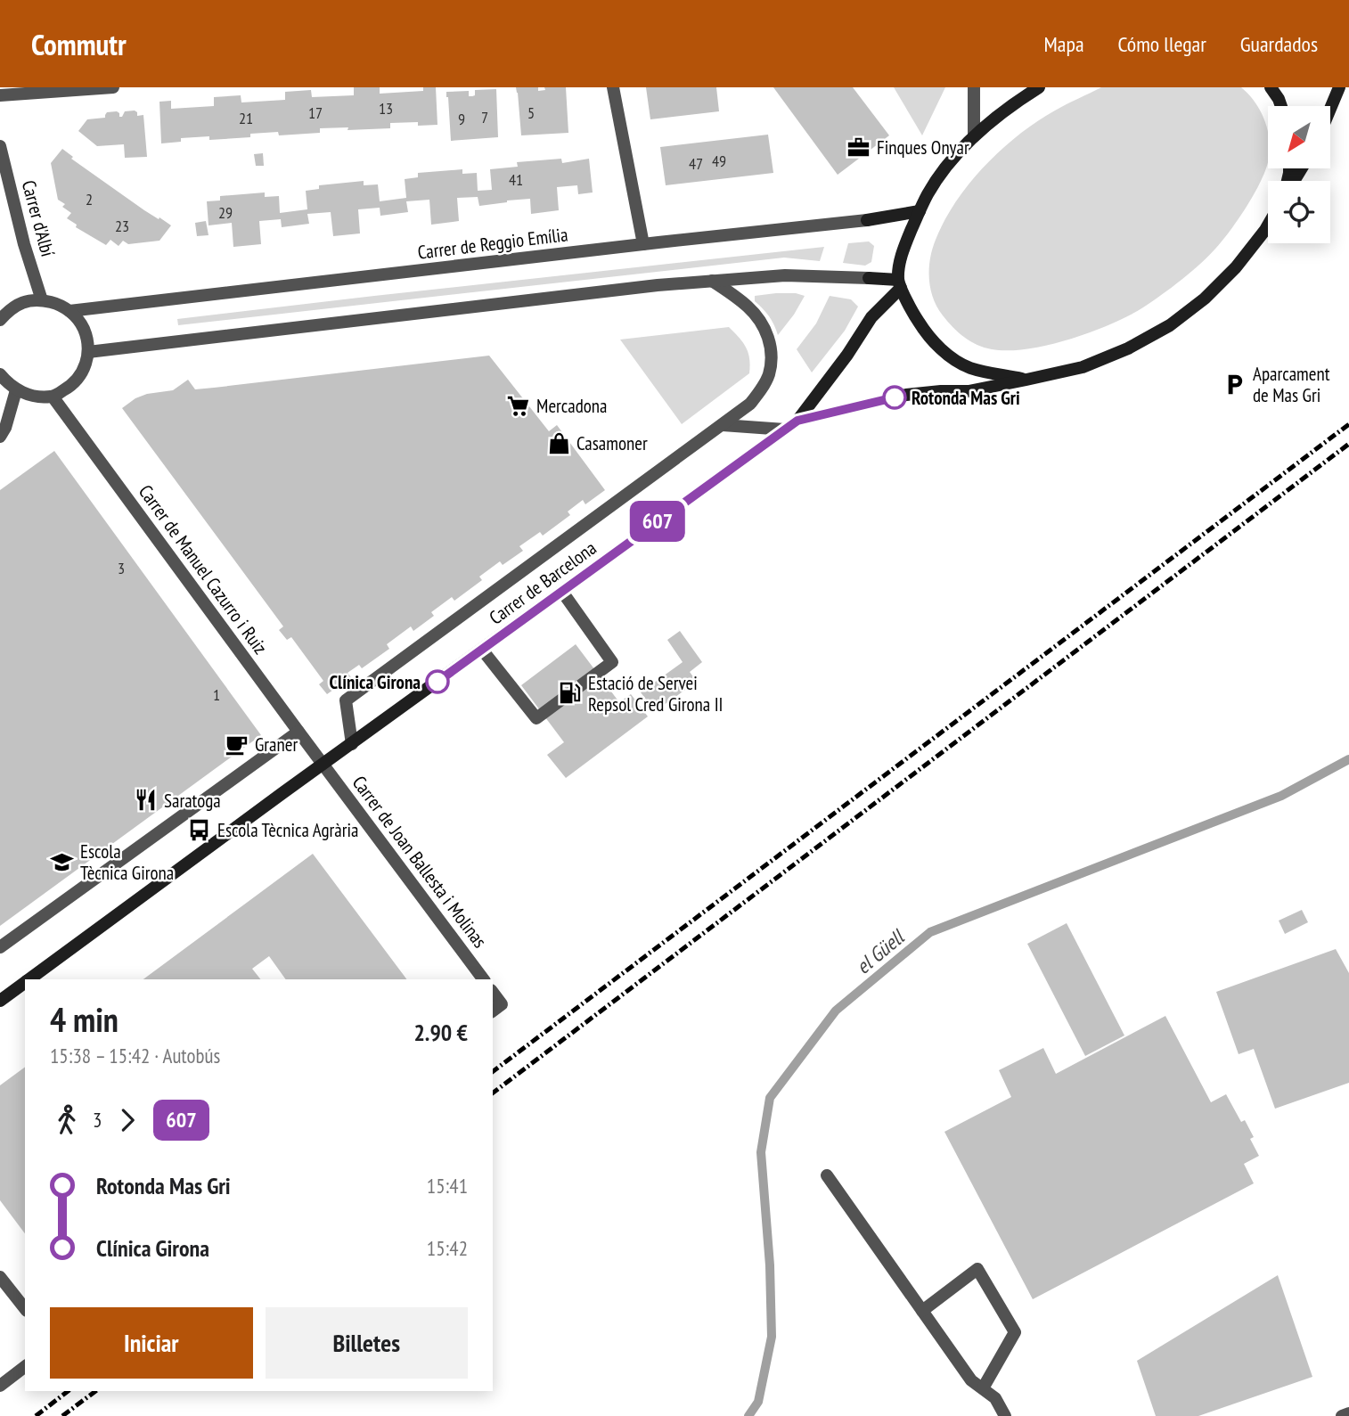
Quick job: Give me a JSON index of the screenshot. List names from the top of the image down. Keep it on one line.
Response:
{"streets":{"main road":["Carrer de Reggio Emília","Carrer de Barcelona"],"street":["Carrer d'Albí","Carrer de Manuel Cazurro i Ruiz","Carrer de Joan Ballesta i Molinas"]},"crossings":[["Carrer de Manuel Cazurro i Ruiz","Carrer de Barcelona"],["Carrer de Manuel Cazurro i Ruiz","Carrer de Joan Ballesta i Molinas"],["Carrer de Barcelona","Carrer de Joan Ballesta i Molinas"]],"water":["el Güell"],"places":{"office":["Finques Onyar"],"parking":["Aparcament de Mas Gri"],"other":["Rotonda Mas Gri","Clínica Girona"],"supermarket":["Mercadona"],"shop":["Casamoner"],"fuel station":["Estació de Servei Repsol Cred Girona II"],"cafe":["Graner"],"restaurant":["Saratoga"],"bus stop":["Escola Tècnica Agrària"],"school or university":["Escola Tècnica Girona"]},"lines":["bus line 607"],"house_numbers":["13","17","5","7","21","9","49","47","41","2","29","23","3","1"],"north":"bottom left","page":{"header":"Commutr","nav":["Mapa","Cómo llegar","Guardados"],"on_map":"607","heading":["4 min","15:38 – 15:42 · Autobús","2.90 €"],"legs":["3","607"],"list":[{"name":"Rotonda Mas Gri","value":"15:41"},{"name":"Clínica Girona","value":"15:42"}],"buttons":["Iniciar","Billetes"]}}
